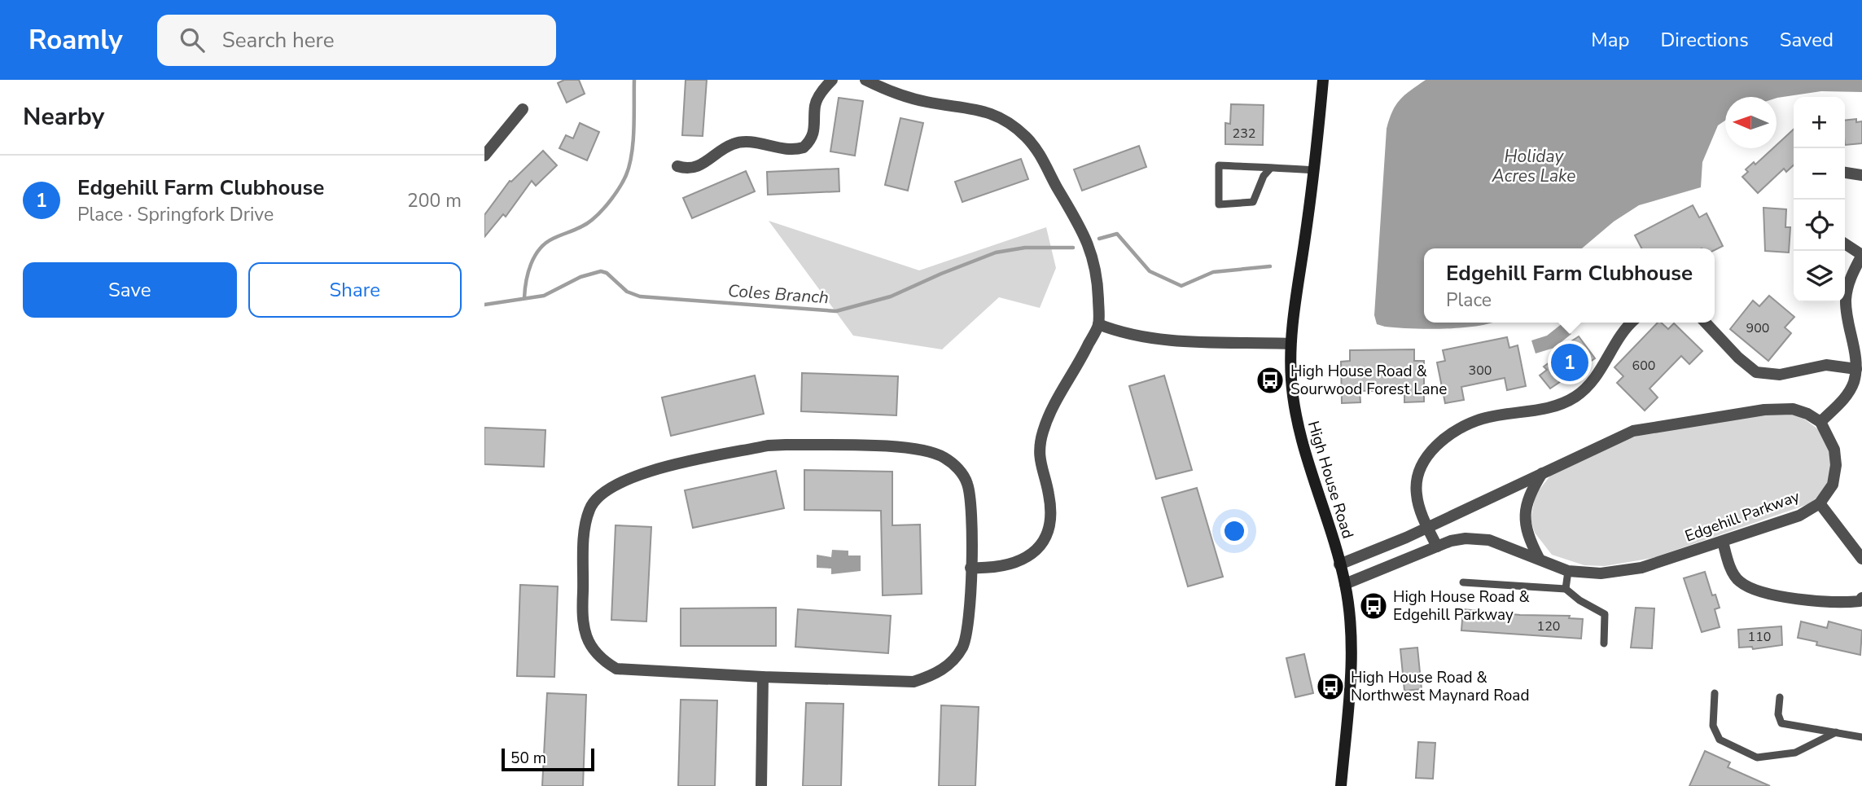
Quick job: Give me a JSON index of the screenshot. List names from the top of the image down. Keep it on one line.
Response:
{"streets":{"main road":["High House Road"],"street":["Edgehill Parkway"]},"crossings":[["High House Road","Edgehill Parkway"]],"water":["Holiday Acres Lake","Coles Branch"],"places":{"bus stop":["High House Road & Sourwood Forest Lane","High House Road & Edgehill Parkway","High House Road & Northwest Maynard Road"]},"house_numbers":["232","900","600","300","120","110"],"scale_bar":"50 m","north":"left","page":{"header":"Roamly","search":"Search here","nav":["Map","Directions","Saved"],"heading":"Nearby","map_buttons":["+","−"],"list":[{"mark":"1","name":"Edgehill Farm Clubhouse","note":"Place · Springfork Drive","value":"200 m"}],"buttons":["Save","Share"],"popup":["Edgehill Farm Clubhouse","Place"],"pins":"1","scale":"50 m"}}
